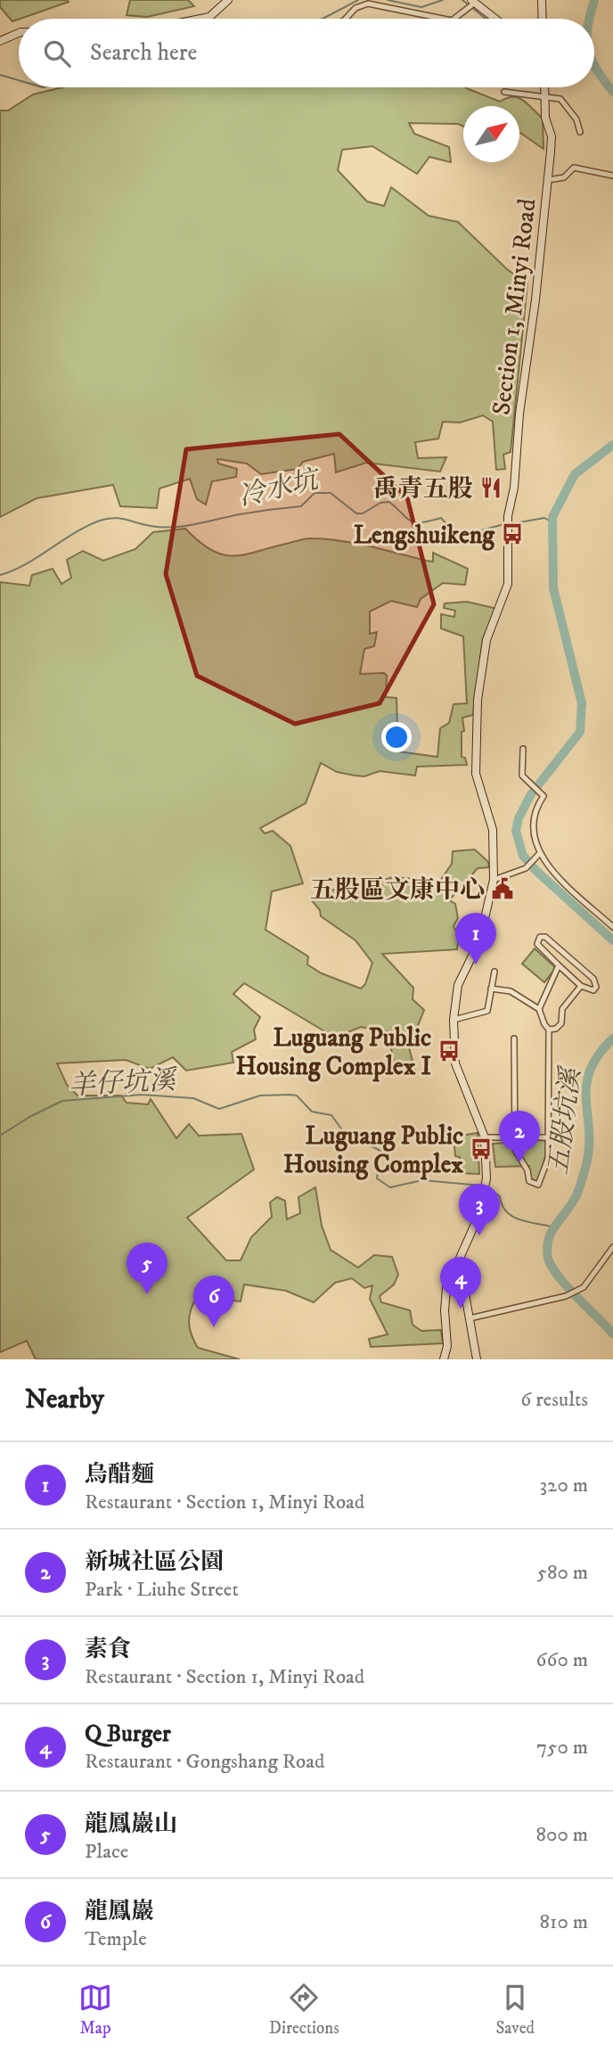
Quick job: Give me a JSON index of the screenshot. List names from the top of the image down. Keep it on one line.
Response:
{"streets":{"main road":["Section 1, Minyi Road"]},"water":["冷水坑","羊仔坑溪","五股坑溪"],"places":{"restaurant":["禹青五股"],"bus stop":["Lengshuikeng","Luguang Public Housing Complex I","Luguang Public Housing Complex"],"public building":["五股區文康中心"]},"north":"top right","page":{"search":"Search here","pins":["1","2","3","5","4","6"],"heading":["Nearby","6 results"],"list":[{"mark":"1","name":"烏醋麵","note":"Restaurant · Section 1, Minyi Road","value":"320 m"},{"mark":"2","name":"新城社區公園","note":"Park · Liuhe Street","value":"580 m"},{"mark":"3","name":"素食","note":"Restaurant · Section 1, Minyi Road","value":"660 m"},{"mark":"4","name":"Q Burger","note":"Restaurant · Gongshang Road","value":"750 m"},{"mark":"5","name":"龍鳳巖山","note":"Place","value":"800 m"},{"mark":"6","name":"龍鳳巖","note":"Temple","value":"810 m"}],"nav":["Map","Directions","Saved"]}}
